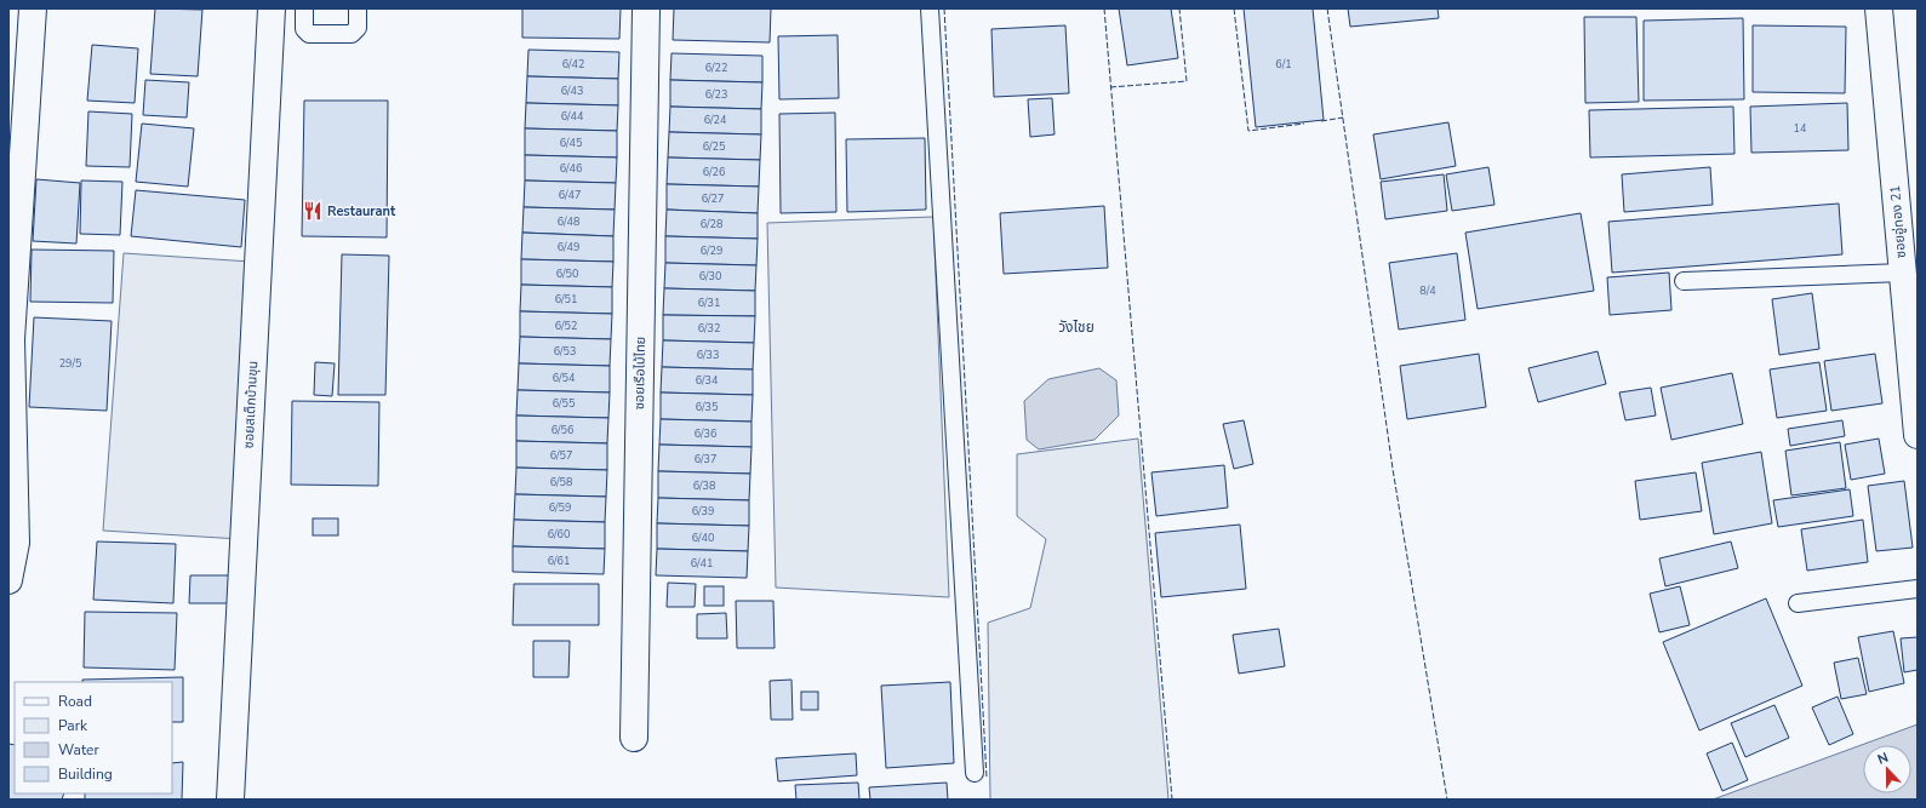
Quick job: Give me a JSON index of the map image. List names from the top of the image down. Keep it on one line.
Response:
{"streets":{"street":["ซอยอู่ทอง 21","ซอยเรือไม้ไทย","ซอยสเต็กบ้านขุน"]},"districts":["วังไชย"],"places":{"restaurant":["Restaurant"]},"house_numbers":["6/42","6/1","6/22","6/43","6/23","6/44","6/24","14","6/45","6/25","6/46","6/26","6/47","6/27","6/48","6/28","6/49","6/29","6/50","6/30","8/4","6/51","6/31","6/52","6/32","6/53","6/33","29/5","6/54","6/34","6/55","6/35","6/56","6/36","6/57","6/37","6/58","6/38","6/59","6/39","6/60","6/40","6/61","6/41"],"legend":["Road","Park","Water","Building"],"north":"top"}
